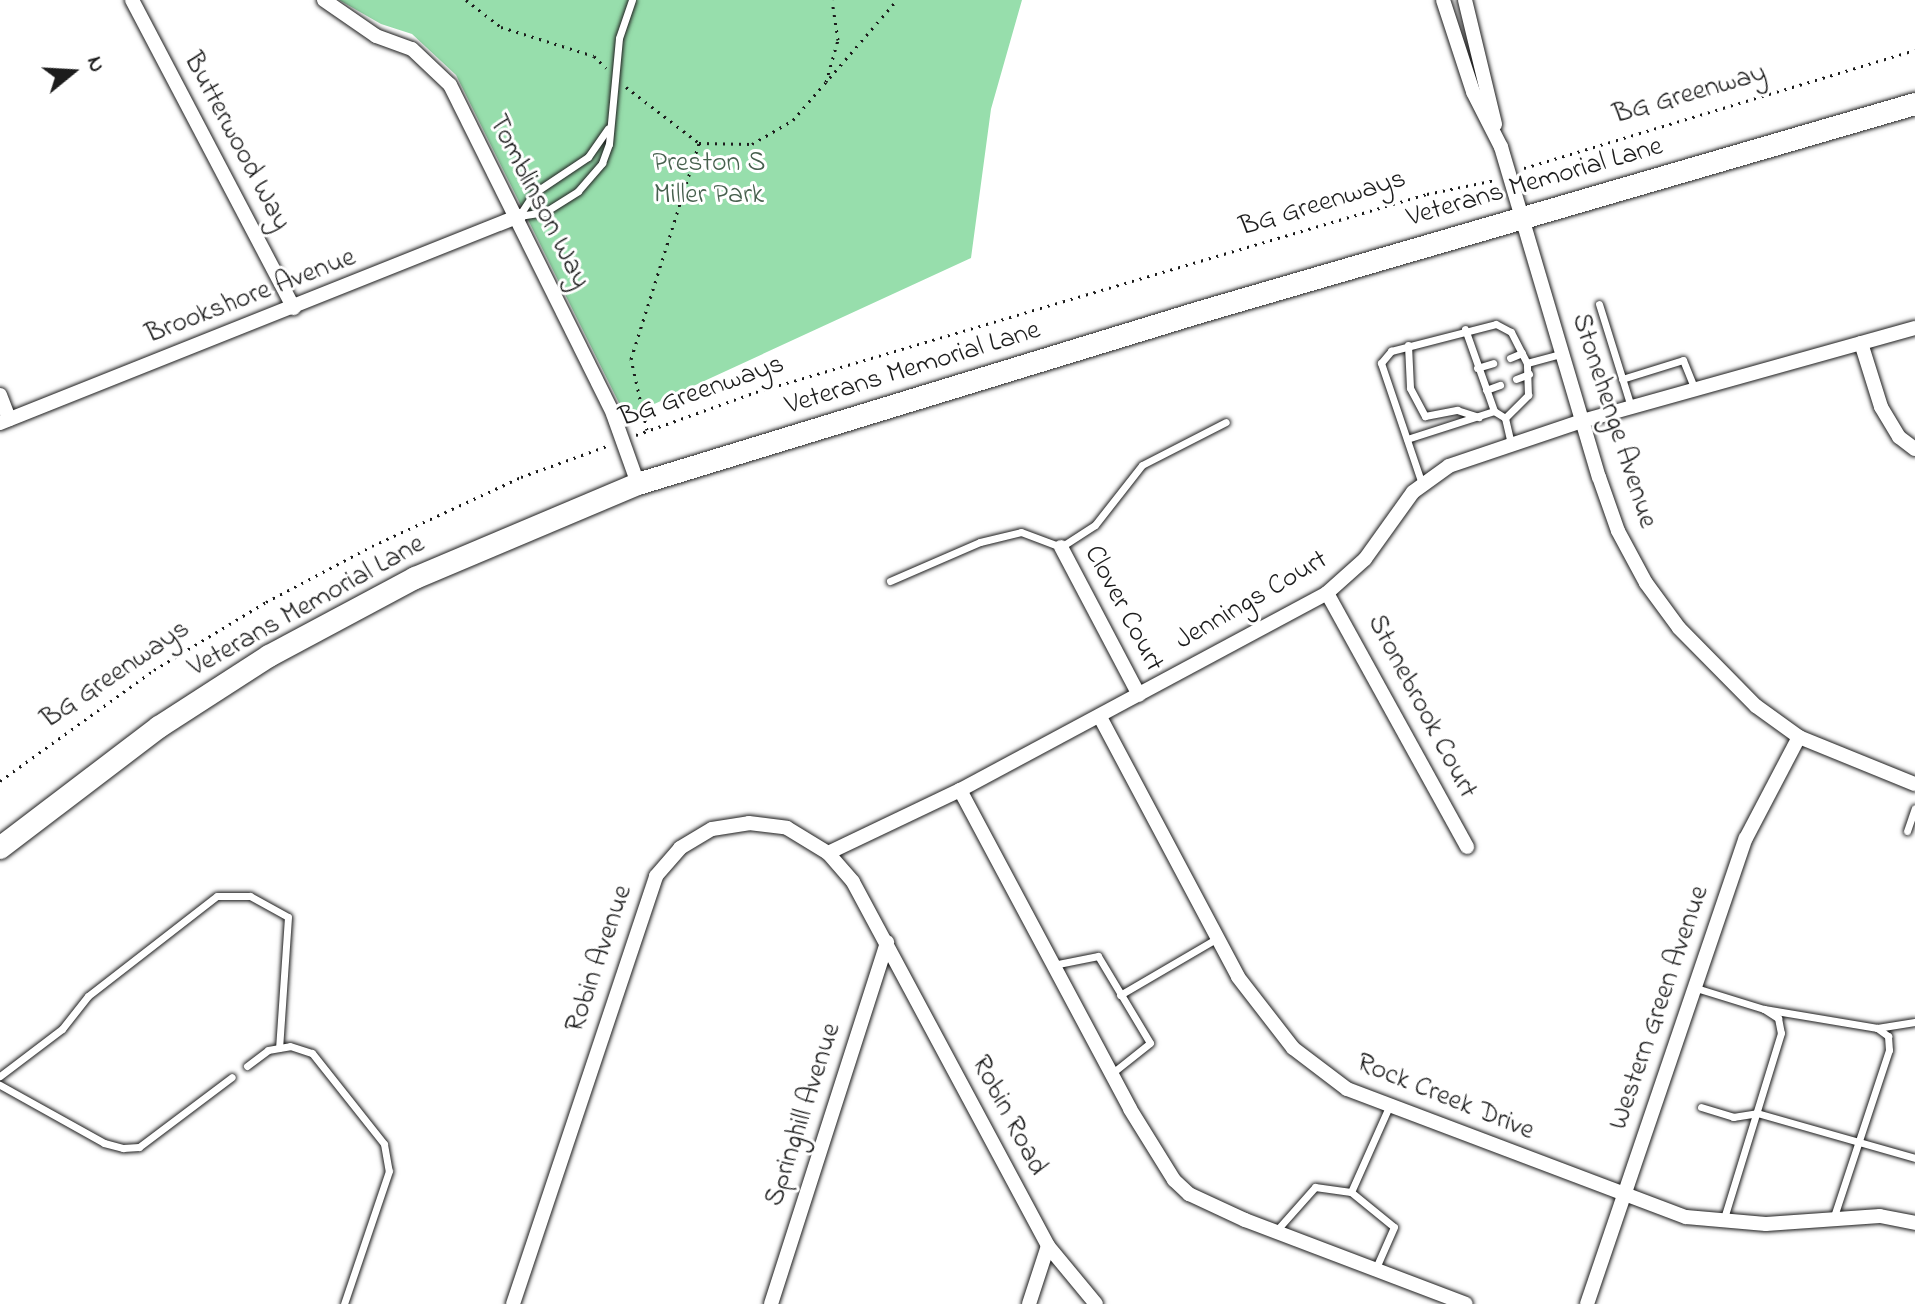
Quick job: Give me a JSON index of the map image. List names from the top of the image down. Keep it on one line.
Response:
{"streets":{"main road":["Veterans Memorial Lane"],"street":["Butterwood Way","Tomblinson Way","Brookshore Avenue","Stonehenge Avenue","Jennings Court","Clover Court","Stonebrook Court","Robin Avenue","Western Green Avenue","Rock Creek Drive","Springhill Avenue","Robin Road"],"path":["BG Greenway","BG Greenways"]},"crossings":[["BG Greenway","BG Greenways"],["BG Greenway","Stonehenge Avenue"],["Butterwood Way","Brookshore Avenue"],["Veterans Memorial Lane","Tomblinson Way"],["Veterans Memorial Lane","Stonehenge Avenue"],["Tomblinson Way","BG Greenways"],["Tomblinson Way","Brookshore Avenue"],["Stonehenge Avenue","Jennings Court"],["Stonehenge Avenue","Western Green Avenue"],["Jennings Court","Clover Court"],["Jennings Court","Stonebrook Court"],["Jennings Court","Robin Avenue"],["Jennings Court","Rock Creek Drive"],["Robin Avenue","Springhill Avenue"],["Robin Avenue","Robin Road"],["Western Green Avenue","Rock Creek Drive"],["Springhill Avenue","Robin Road"]],"parks":["Preston S Miller Park"],"north":"right"}
